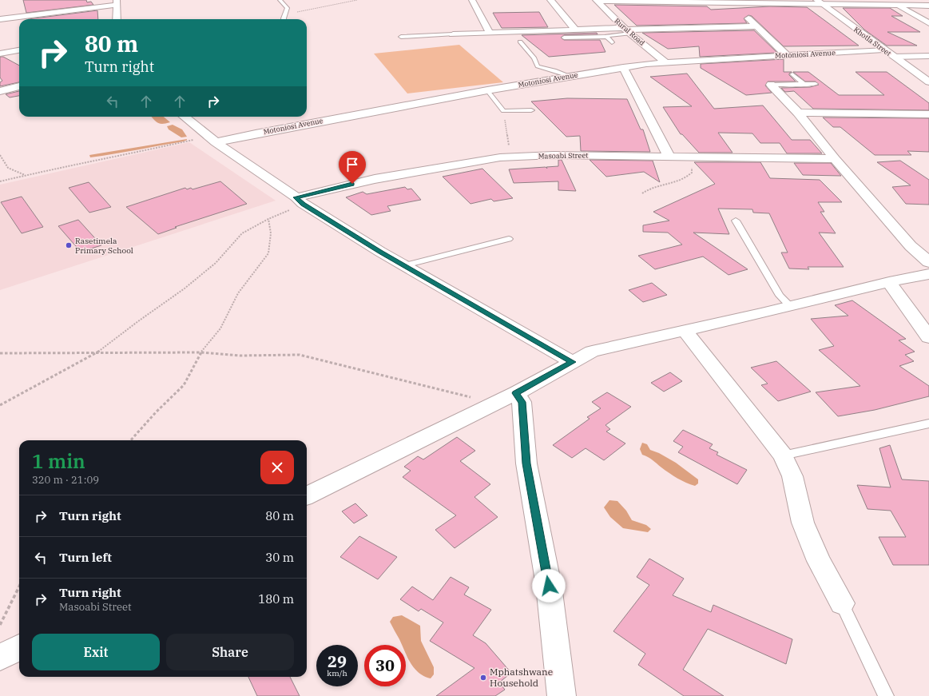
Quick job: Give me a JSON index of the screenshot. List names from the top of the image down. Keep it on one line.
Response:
{"streets":{"street":["Rural Road","Khotla Street","Motoniosi Avenue","Masoabi Street"]},"crossings":[["Rural Road","Motoniosi Avenue"],["Khotla Street","Motoniosi Avenue"]],"places":["Rasetimela Primary School","Mphatshwane Household"],"page":{"turn":["80 m","Turn right"],"heading":["1 min","320 m · 21:09"],"list":[{"name":"Turn right","value":"80 m"},{"name":"Turn left","value":"30 m"},{"name":"Turn right","note":"Masoabi Street","value":"180 m"}],"buttons":["Exit","Share"],"speed":"29 km/h","limit":"30"}}
